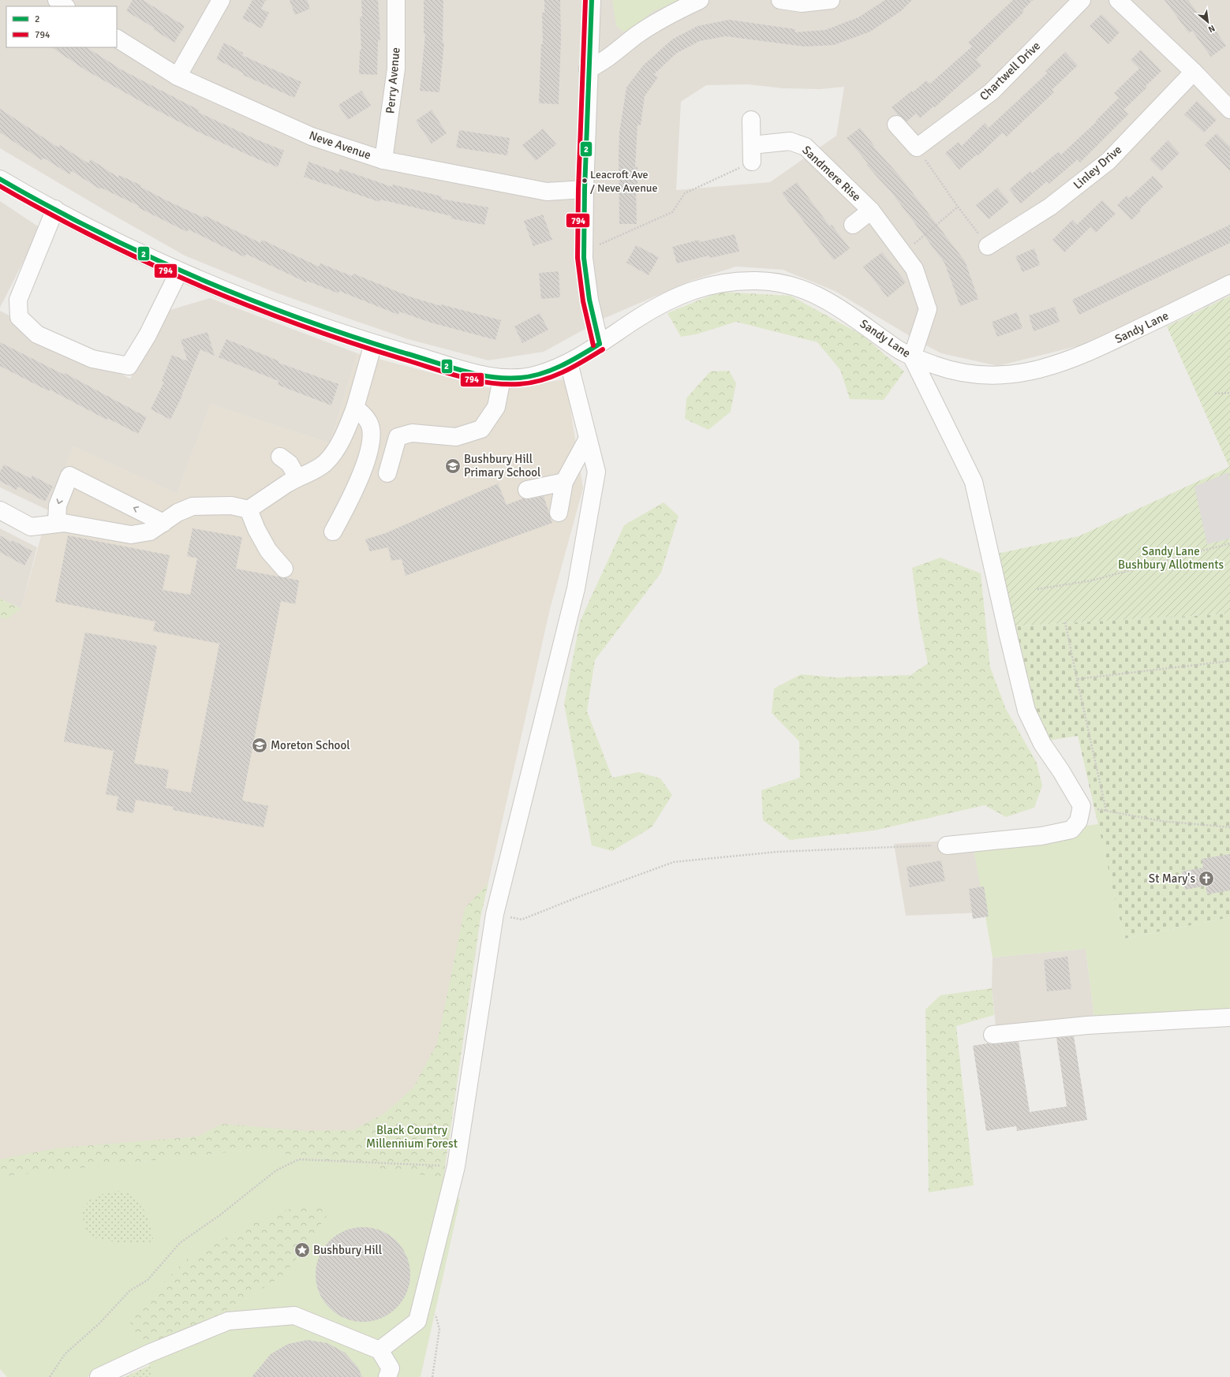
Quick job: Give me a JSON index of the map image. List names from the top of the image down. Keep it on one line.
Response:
{"streets":{"street":["Chartwell Drive","Perry Avenue","Neve Avenue","Linley Drive","Sandmere Rise","Sandy Lane"]},"crossings":[["Perry Avenue","Neve Avenue"],["Sandmere Rise","Sandy Lane"]],"parks":["Sandy Lane Bushbury Allotments","Black Country Millennium Forest"],"places":{"other":["Leacroft Ave / Neve Avenue"],"school or university":["Bushbury Hill Primary School","Moreton School"],"church":["St Mary's"],"place":["Bushbury Hill"]},"lines":["transit line 2","transit line 794"],"legend":["2","794"],"north":"bottom right"}
